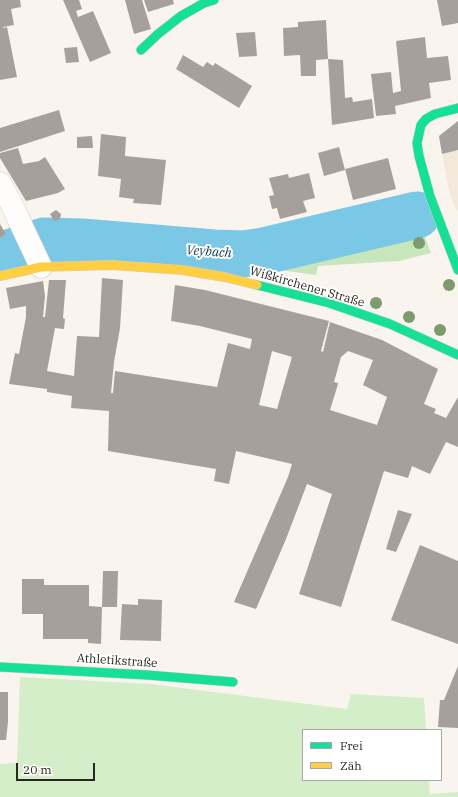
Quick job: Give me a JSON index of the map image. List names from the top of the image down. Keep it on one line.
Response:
{"streets":{"street":["Wißkirchener Straße","Athletikstraße"]},"water":["Veybach"],"legend":["Frei","Zäh"],"scale_bar":"20 m"}
